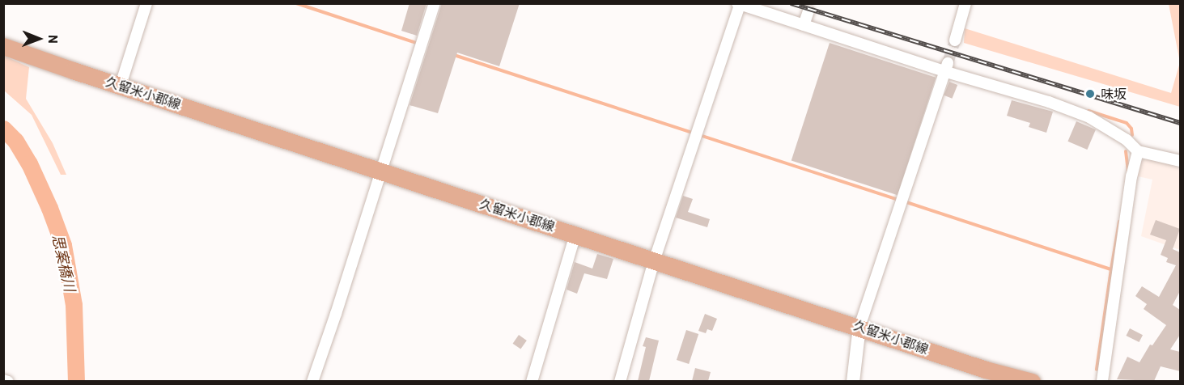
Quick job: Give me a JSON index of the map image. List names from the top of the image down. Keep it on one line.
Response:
{"streets":{"main road":["久留米小郡線"]},"water":["思案橋川"],"places":["味坂"],"north":"right"}
